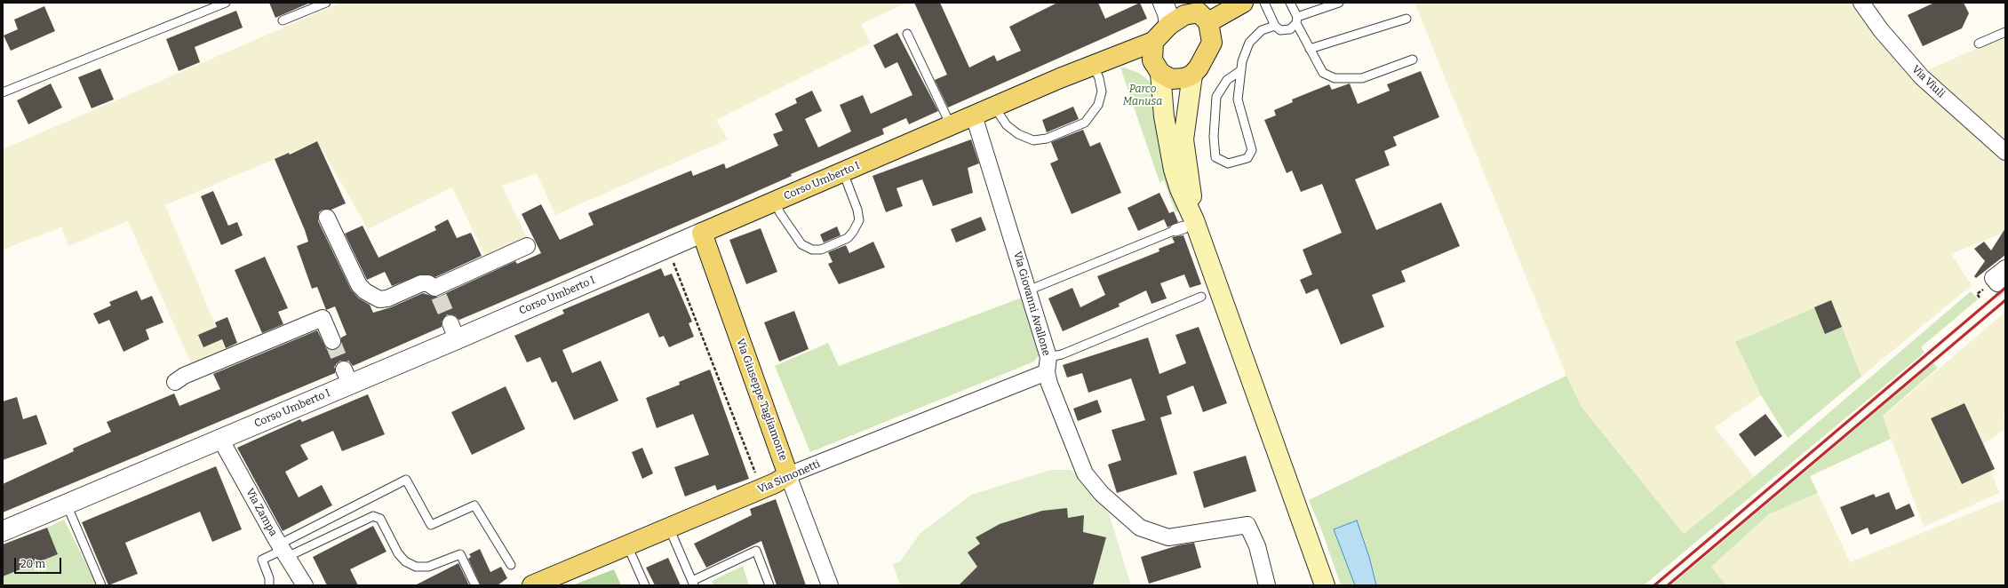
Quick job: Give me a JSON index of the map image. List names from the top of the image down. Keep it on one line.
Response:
{"streets":{"main road":["Corso Umberto I","Via Giuseppe Tagliamonte","Via Simonetti"],"street":["Via Viuli","Via Giovanni Avallone","Via Zampa"]},"crossings":[["Corso Umberto I","Via Giovanni Avallone"],["Corso Umberto I","Via Giuseppe Tagliamonte"],["Corso Umberto I","Via Zampa"],["Via Giovanni Avallone","Via Simonetti"],["Via Giuseppe Tagliamonte","Via Simonetti"]],"parks":["Parco Manusa"],"scale_bar":"20 m"}
